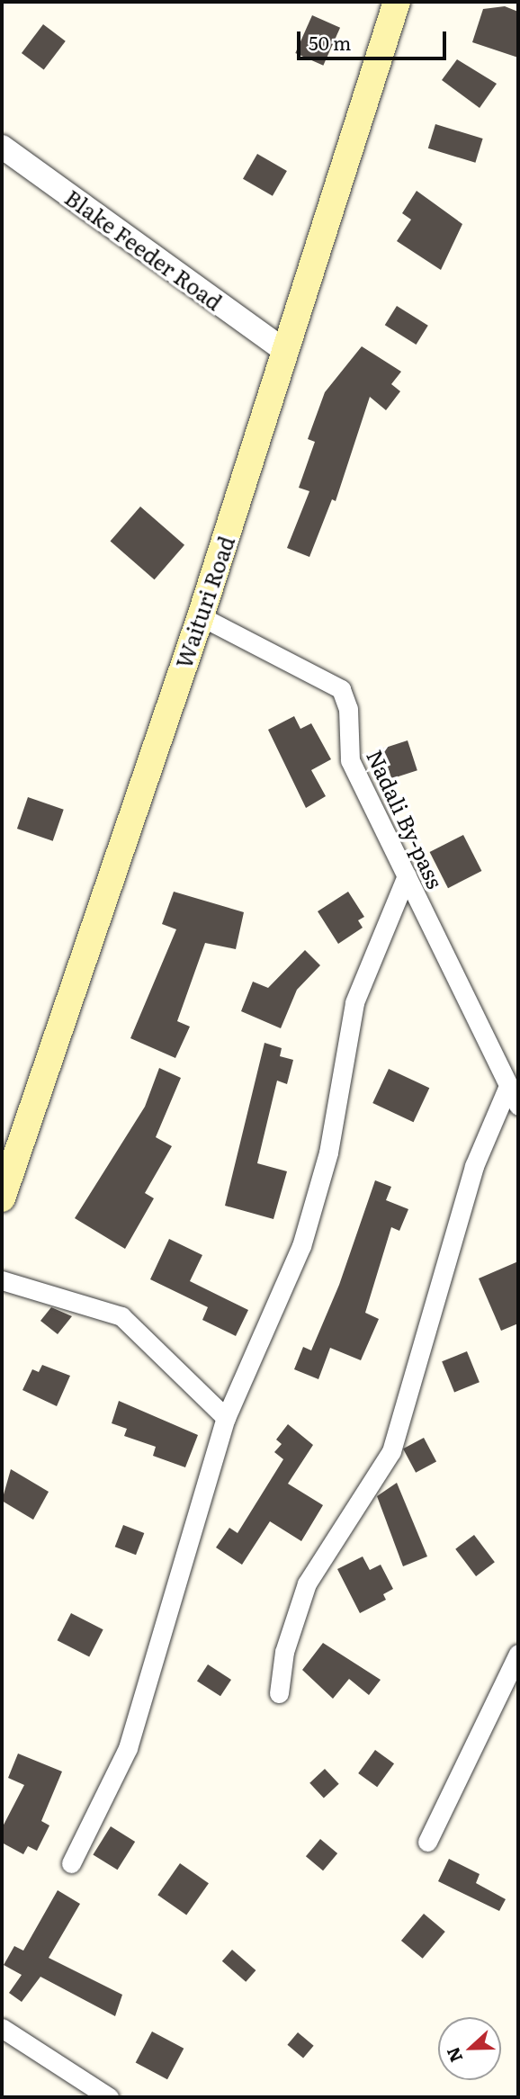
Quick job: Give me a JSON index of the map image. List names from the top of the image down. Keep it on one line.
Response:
{"streets":{"main road":["Waituri Road"],"street":["Blake Feeder Road","Nadali By-pass"]},"crossings":[["Blake Feeder Road","Waituri Road"],["Waituri Road","Nadali By-pass"]],"scale_bar":"50 m","north":"left"}
